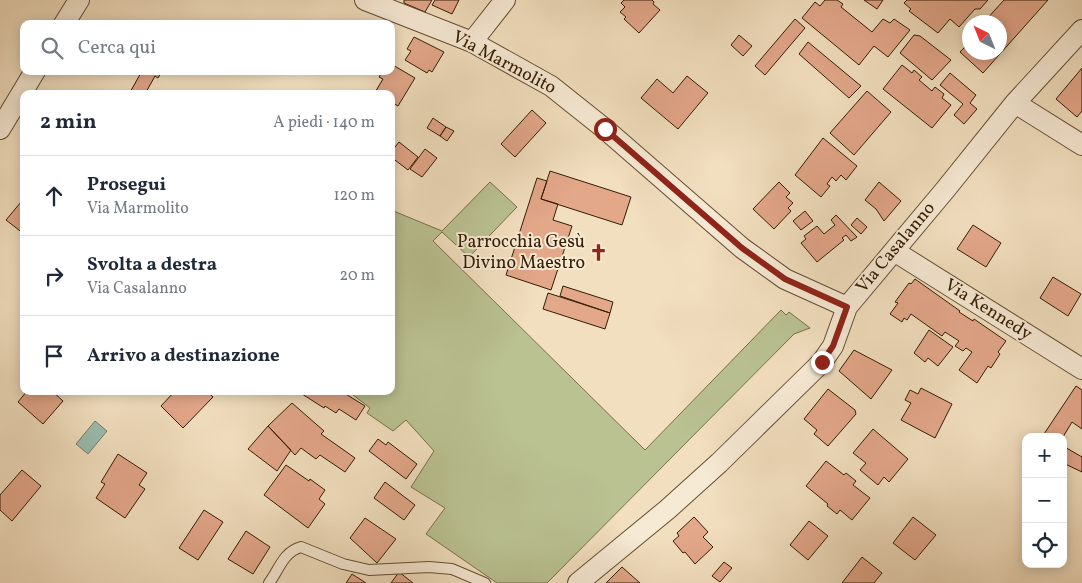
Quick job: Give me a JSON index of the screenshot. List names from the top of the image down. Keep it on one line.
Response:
{"streets":{"street":["Via Marmolito","Via Casalanno","Via Kennedy"]},"crossings":[["Via Marmolito","Via Casalanno"],["Via Casalanno","Via Kennedy"]],"places":{"church":["Parrocchia Gesù Divino Maestro"]},"north":"top left","page":{"search":"Cerca qui","heading":["2 min","A piedi · 140 m"],"list":[["Prosegui","Via Marmolito","120 m"],["Svolta a destra","Via Casalanno","20 m"],"Arrivo a destinazione"],"map_buttons":["+","−"]}}
